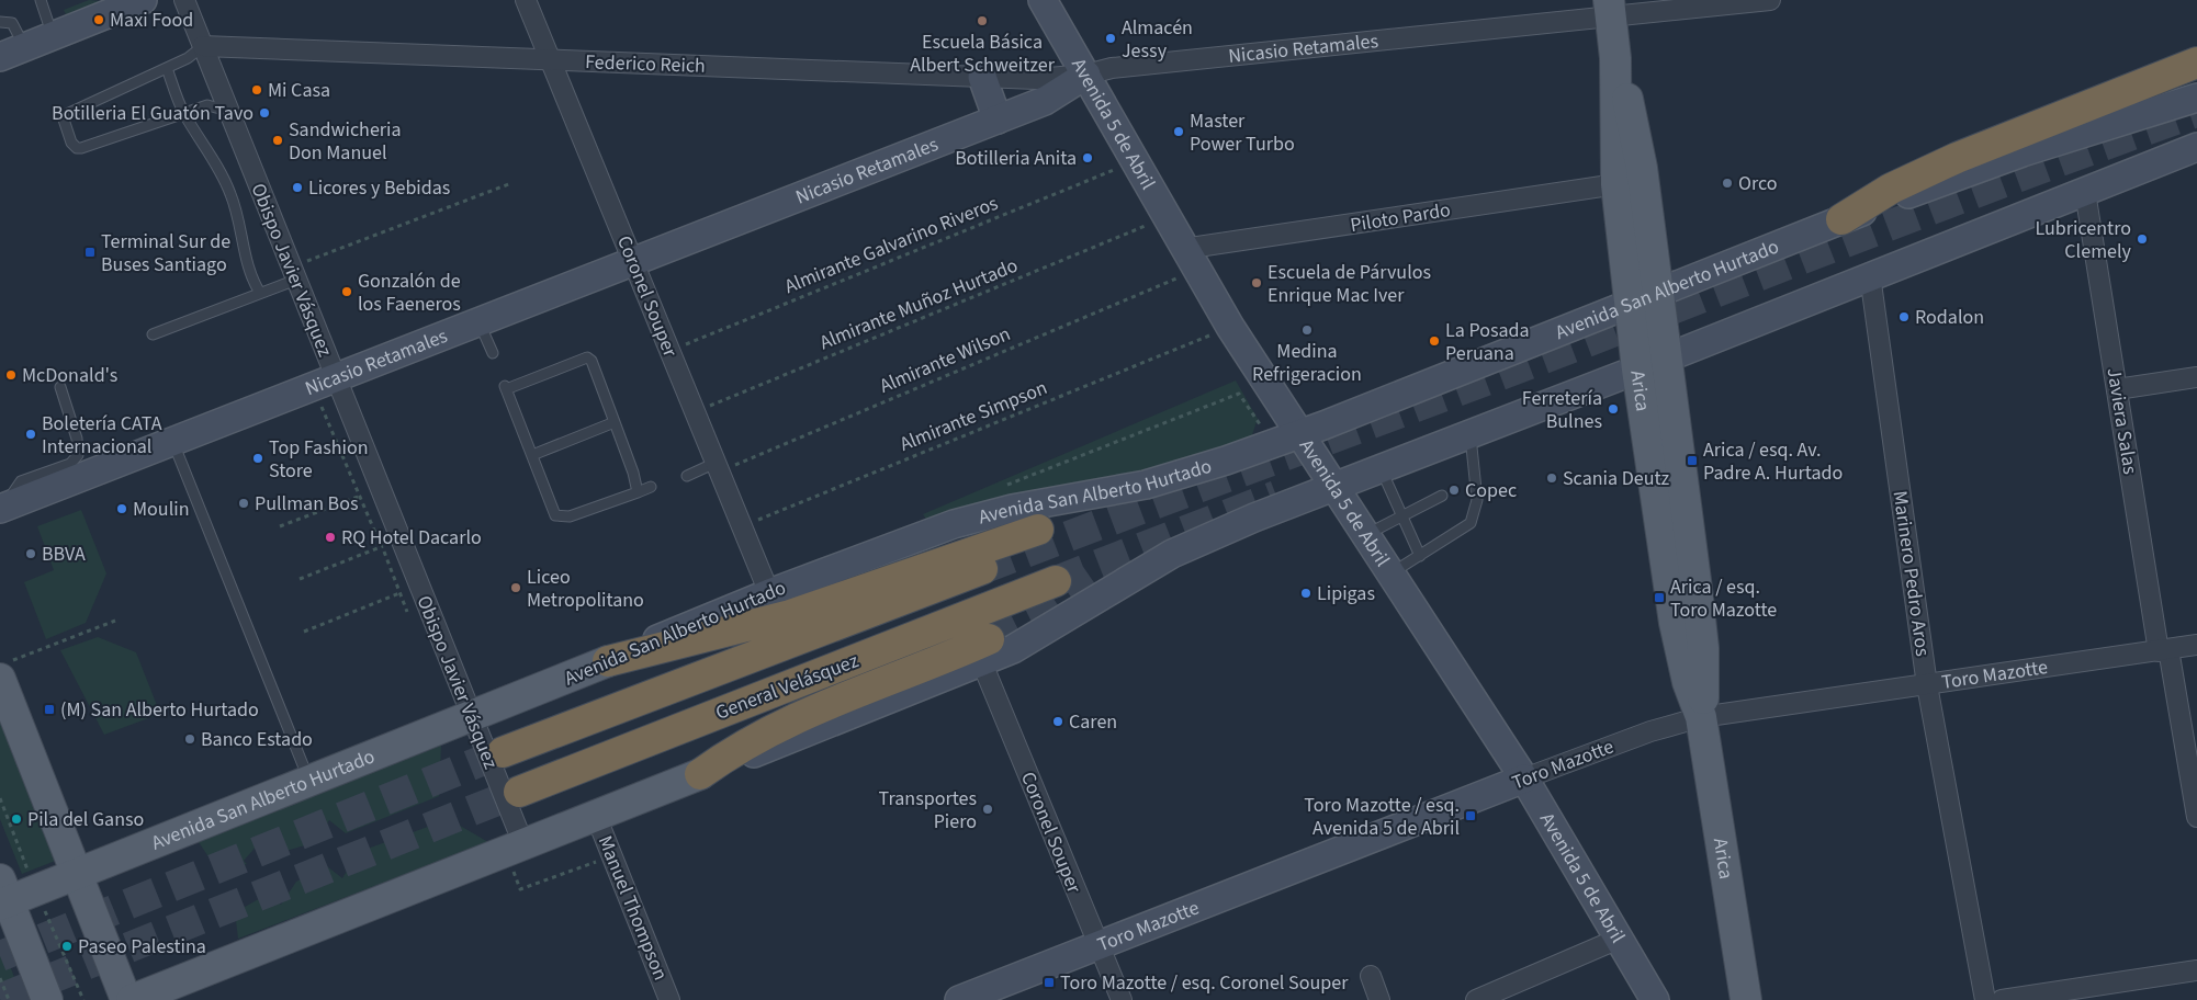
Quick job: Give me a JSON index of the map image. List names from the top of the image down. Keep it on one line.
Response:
{"streets":{"highway":["General Velásquez"],"main road":["Avenida San Alberto Hurtado","Arica"],"street":["Nicasio Retamales","Federico Reich","Avenida 5 de Abril","Piloto Pardo","Obispo Javier Vásquez","Coronel Souper","Javiera Salas","Marinero Pedro Aros","Toro Mazotte","Manuel Thompson"],"path":["Almirante Galvarino Riveros","Almirante Muñoz Hurtado","Almirante Wilson","Almirante Simpson"]},"crossings":[["Nicasio Retamales","Federico Reich"],["Nicasio Retamales","Avenida 5 de Abril"],["Nicasio Retamales","Obispo Javier Vásquez"],["Nicasio Retamales","Coronel Souper"],["Nicasio Retamales","Arica"],["Federico Reich","Avenida 5 de Abril"],["Federico Reich","Obispo Javier Vásquez"],["Federico Reich","Coronel Souper"],["Avenida 5 de Abril","Piloto Pardo"],["Avenida 5 de Abril","Avenida San Alberto Hurtado"],["Avenida 5 de Abril","Toro Mazotte"],["Piloto Pardo","Arica"],["Obispo Javier Vásquez","Avenida San Alberto Hurtado"],["Avenida San Alberto Hurtado","Coronel Souper"],["Avenida San Alberto Hurtado","Arica"],["Coronel Souper","Almirante Wilson"],["Coronel Souper","Toro Mazotte"],["Arica","Toro Mazotte"],["Javiera Salas","Toro Mazotte"],["Marinero Pedro Aros","Toro Mazotte"]],"places":{"other":["Maxi Food","Escuela Básica Albert Schweitzer","Almacén Jessy","Mi Casa","Botilleria El Guatón Tavo","Master Power Turbo","Sandwicheria Don Manuel","Botilleria Anita","Orco","Licores y Bebidas","Lubricentro Clemely","Escuela de Párvulos Enrique Mac Iver","Gonzalón de los Faeneros","Rodalon","Medina Refrigeracion","La Posada Peruana","McDonald's","Ferretería Bulnes","Boletería CATA Internacional","Top Fashion Store","Scania Deutz","Copec","Pullman Bos","Moulin","RQ Hotel Dacarlo","BBVA","Liceo Metropolitano","Lipigas","Caren","Banco Estado","Transportes Piero","Pila del Ganso","Paseo Palestina"],"transit":["Terminal Sur de Buses Santiago","Arica / esq. Av. Padre A. Hurtado","Arica / esq. Toro Mazotte","(M) San Alberto Hurtado","Toro Mazotte / esq. Avenida 5 de Abril","Toro Mazotte / esq. Coronel Souper"]}}
